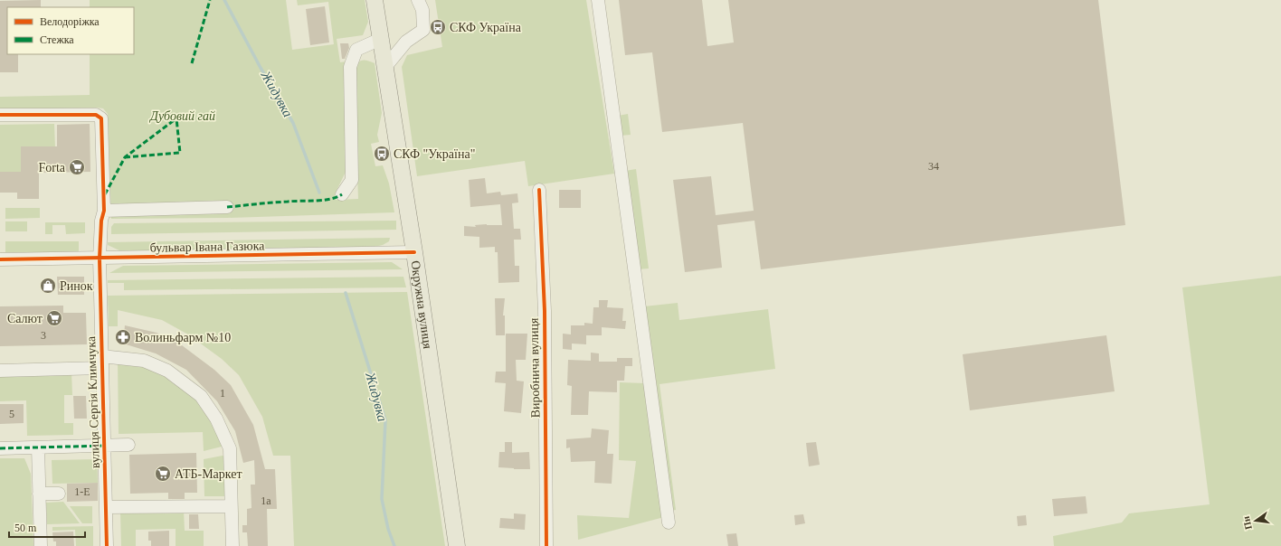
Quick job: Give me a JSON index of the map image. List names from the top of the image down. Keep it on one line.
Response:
{"streets":{"main road":["Окружна вулиця"],"street":["бульвар Івана Газюка","Виробнича вулиця","вулиця Сергія Климчука"]},"crossings":[["бульвар Івана Газюка","Окружна вулиця"],["бульвар Івана Газюка","вулиця Сергія Климчука"]],"water":["Жидувка"],"parks":["Дубовий гай"],"places":{"bus stop":["СКФ Україна","СКФ \"Україна\""],"supermarket":["Forta","Салют","АТБ-Маркет"],"shop":["Ринок"],"pharmacy":["Волиньфарм №10"]},"house_numbers":["34","3","1","5","1-Е","1а"],"legend":["Велодоріжка","Стежка"],"scale_bar":"50 m","north":"left"}
